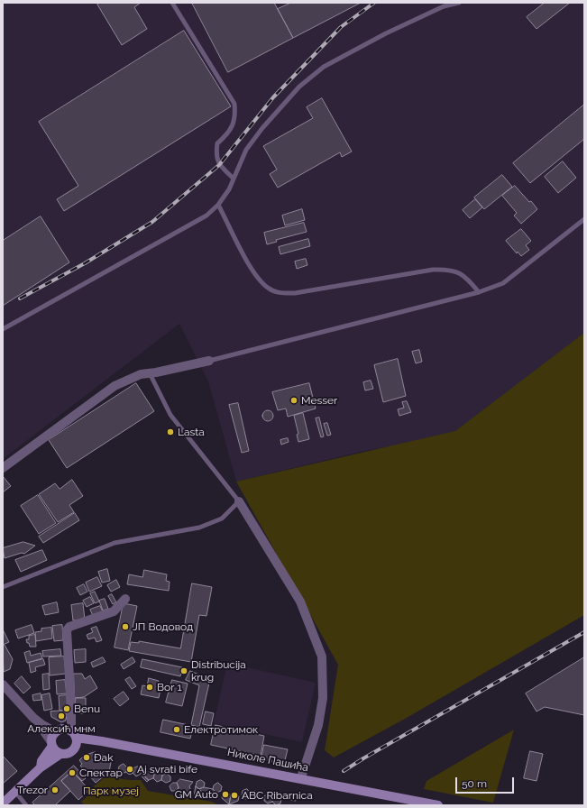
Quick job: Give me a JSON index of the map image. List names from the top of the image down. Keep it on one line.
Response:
{"streets":{"street":["Николе Пашића"]},"parks":["Парк музеј"],"places":["Messer","Lasta","ЈП Водовод","Distribucija krug","Bor 1","Benu","Алексић мнм","Електротимок","Đak","Aj svrati bife","Спектар","Trezor","GM Auto","ABC Ribarnica"],"scale_bar":"50 m"}
